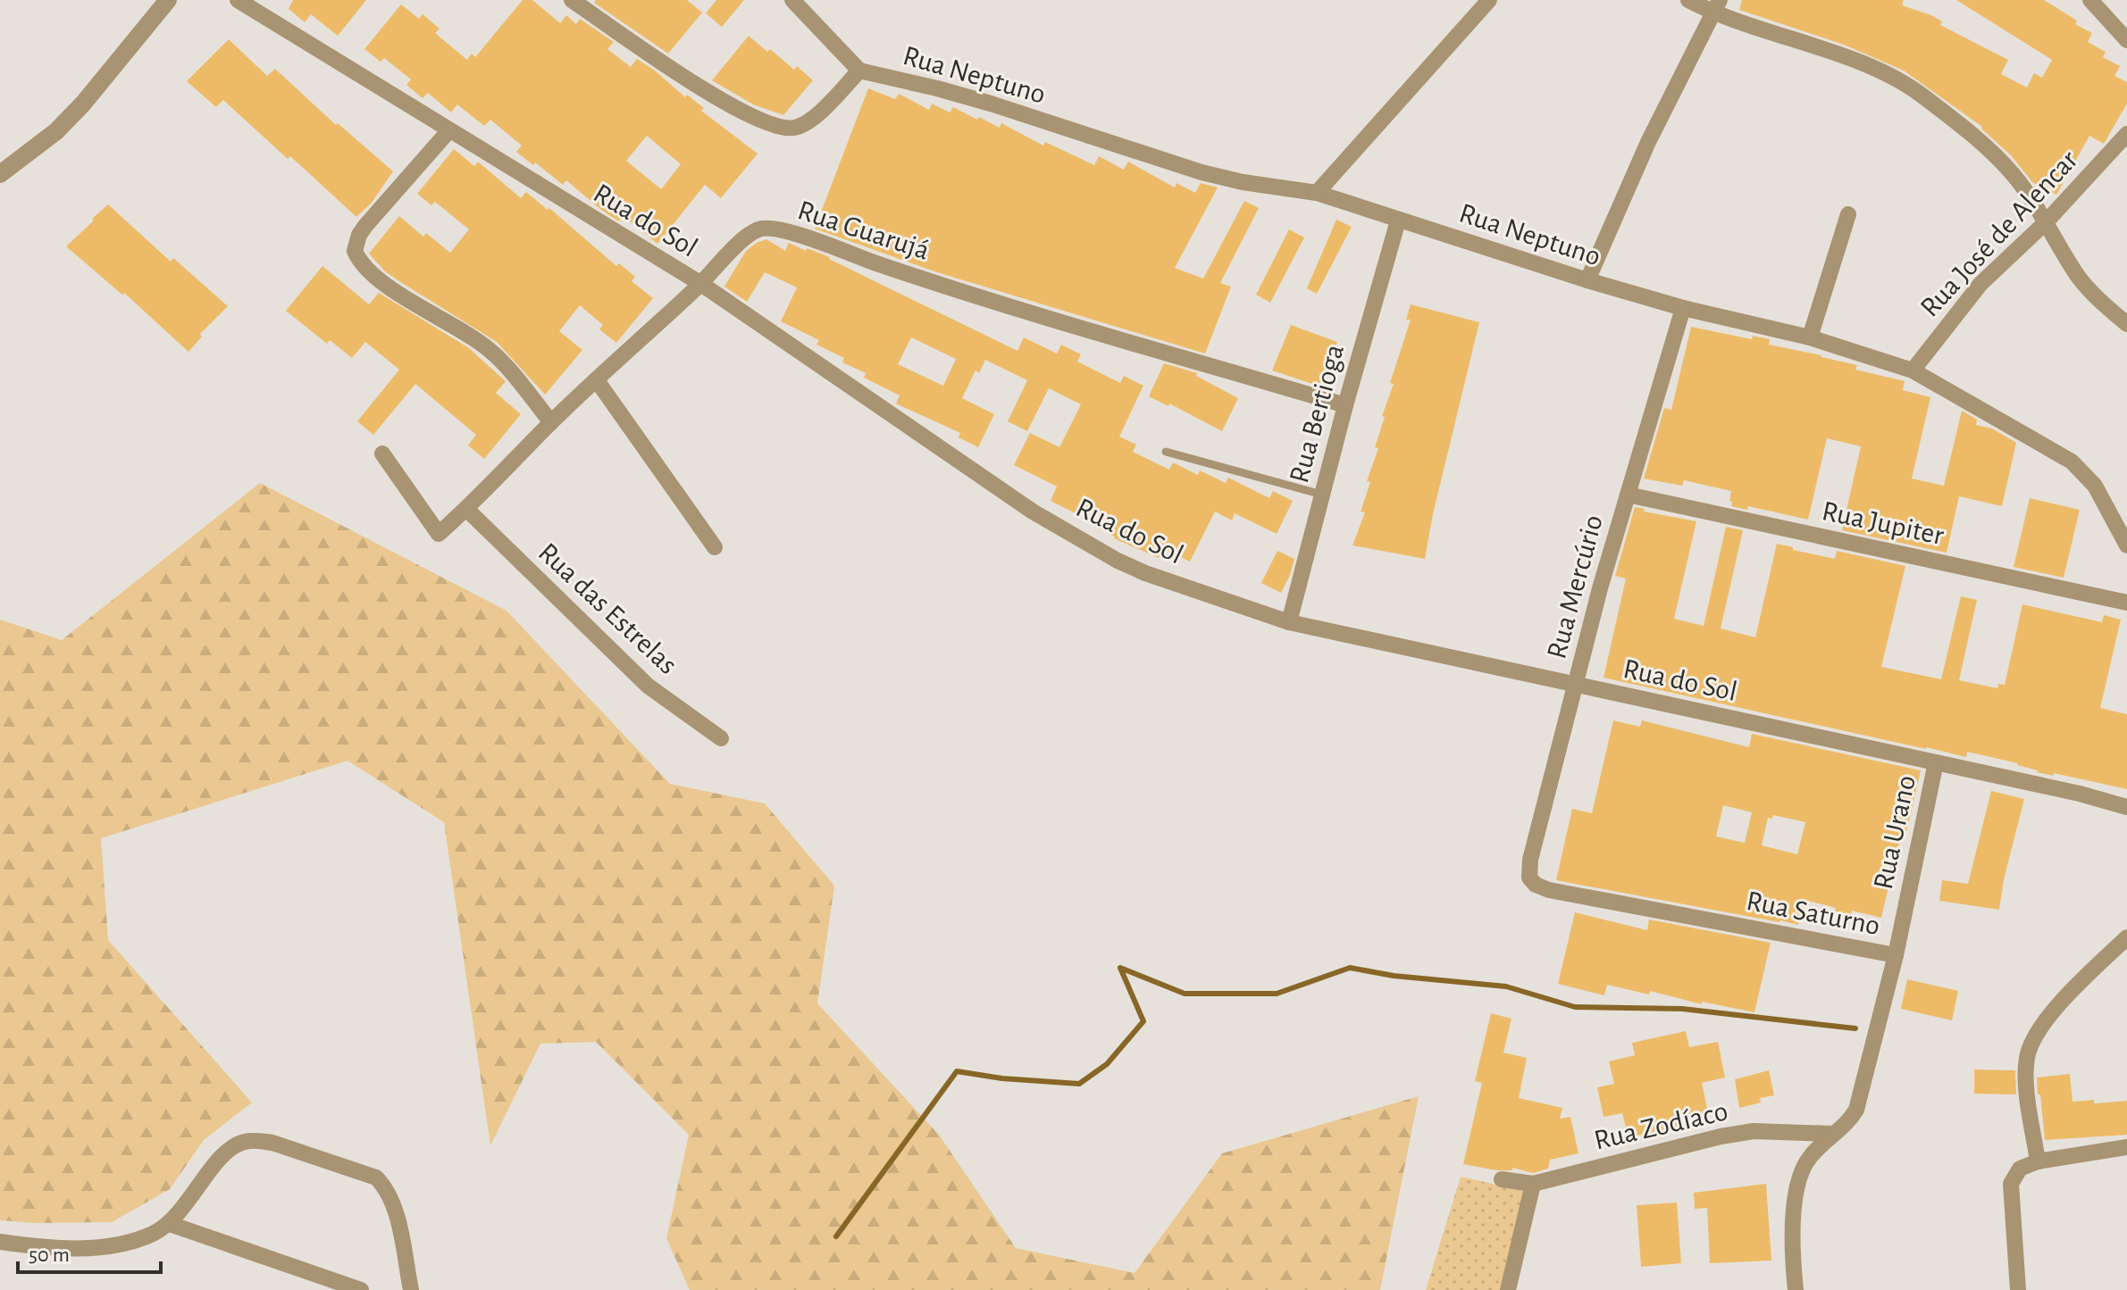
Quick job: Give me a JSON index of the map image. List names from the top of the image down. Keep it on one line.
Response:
{"streets":{"street":["Rua Neptuno","Rua do Sol","Rua Guarujá","Rua José de Alencar","Rua Bertioga","Rua Jupiter","Rua Mercúrio","Rua das Estrelas","Rua Urano","Rua Saturno","Rua Zodíaco"]},"crossings":[["Rua Neptuno","Rua José de Alencar"],["Rua Neptuno","Rua Bertioga"],["Rua Neptuno","Rua Mercúrio"],["Rua do Sol","Rua Guarujá"],["Rua do Sol","Rua Bertioga"],["Rua do Sol","Rua Mercúrio"],["Rua do Sol","Rua Urano"],["Rua Guarujá","Rua Bertioga"],["Rua Guarujá","Rua das Estrelas"],["Rua Jupiter","Rua Mercúrio"],["Rua Mercúrio","Rua Saturno"],["Rua Urano","Rua Saturno"],["Rua Saturno","Rua Zodíaco"]],"scale_bar":"50 m"}
